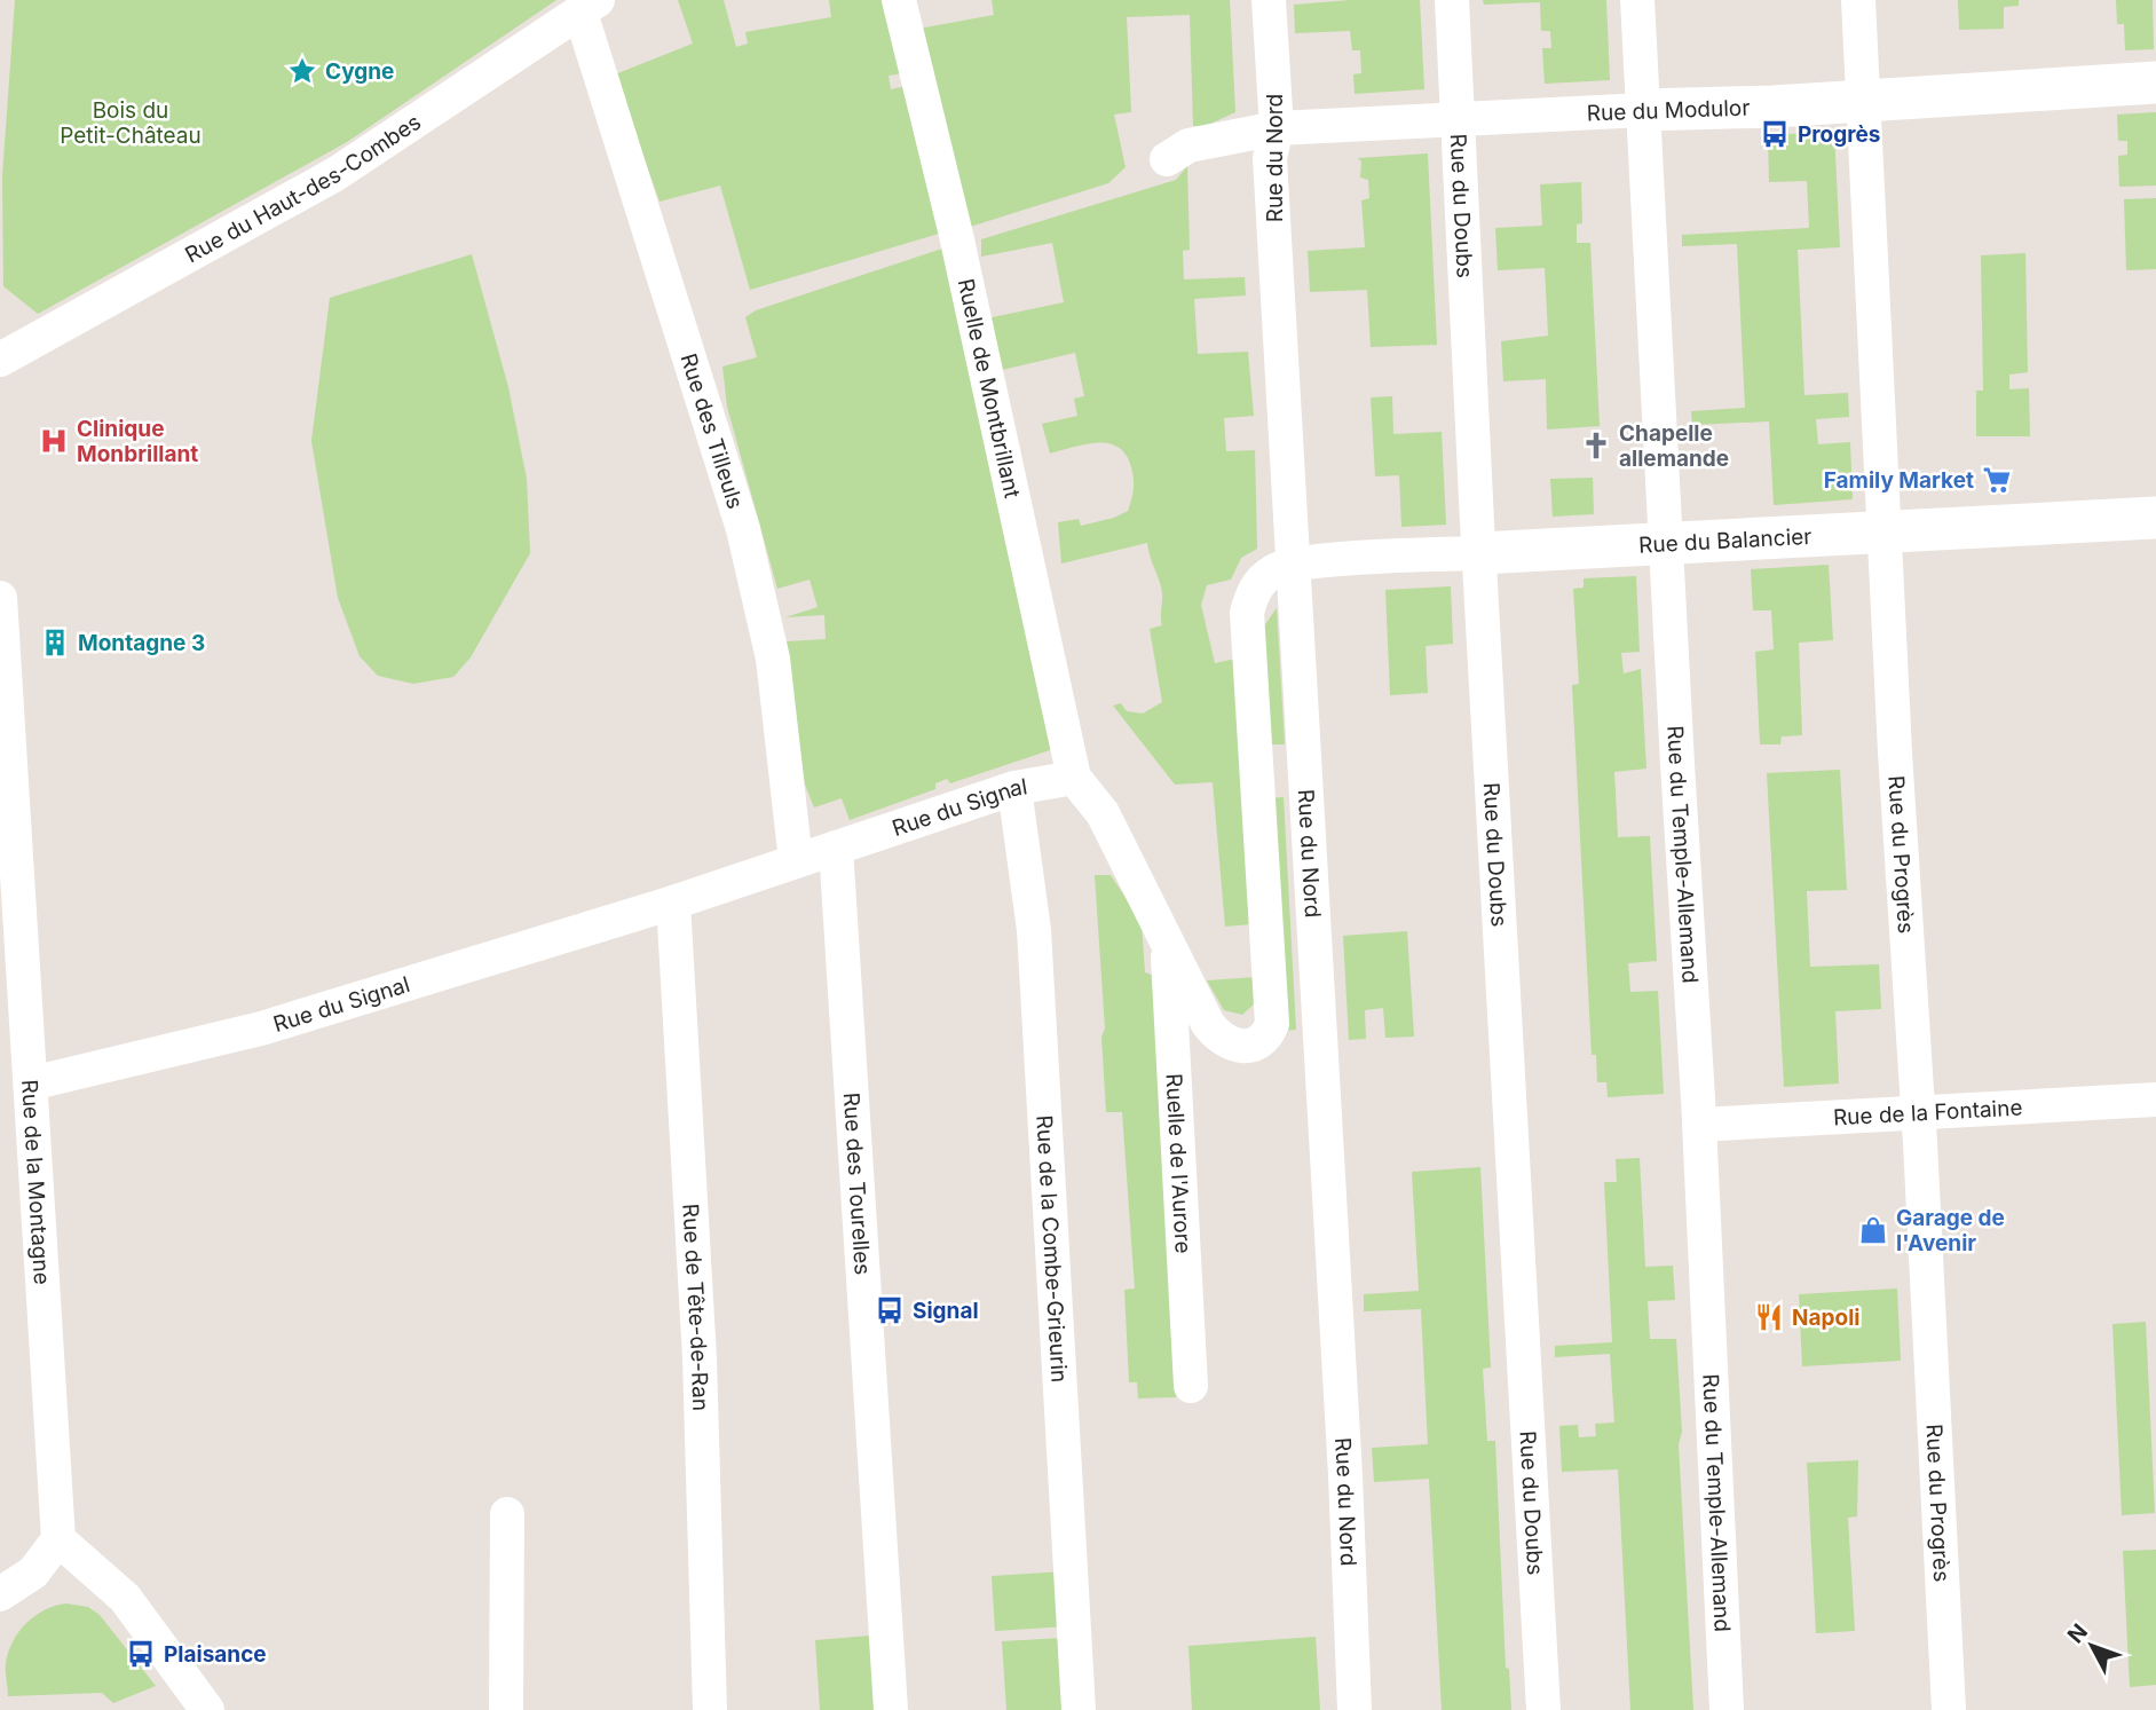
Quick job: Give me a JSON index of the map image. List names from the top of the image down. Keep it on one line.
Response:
{"streets":{"street":["Rue du Modulor","Rue du Nord","Rue du Haut-des-Combes","Rue du Doubs","Ruelle de Montbrillant","Rue des Tilleuls","Rue du Balancier","Rue du Signal","Rue du Temple-Allemand","Rue du Progrès","Rue de la Fontaine","Ruelle de l'Aurore","Rue de la Montagne","Rue des Tourelles","Rue de la Combe-Grieurin","Rue de Tête-de-Ran"]},"crossings":[["Rue du Modulor","Rue du Nord"],["Rue du Modulor","Rue du Doubs"],["Rue du Modulor","Rue du Temple-Allemand"],["Rue du Modulor","Rue du Progrès"],["Rue du Nord","Rue du Balancier"],["Rue du Haut-des-Combes","Rue des Tilleuls"],["Rue du Doubs","Rue du Balancier"],["Ruelle de Montbrillant","Rue du Signal"],["Rue des Tilleuls","Rue du Signal"],["Rue du Balancier","Rue du Temple-Allemand"],["Rue du Balancier","Rue du Progrès"],["Rue du Signal","Rue de la Montagne"],["Rue du Signal","Rue des Tourelles"],["Rue du Signal","Rue de la Combe-Grieurin"],["Rue du Signal","Rue de Tête-de-Ran"],["Rue du Temple-Allemand","Rue de la Fontaine"],["Rue du Progrès","Rue de la Fontaine"]],"parks":["Bois du Petit-Château"],"places":{"place":["Cygne"],"bus stop":["Progrès","Signal","Plaisance"],"hospital":["Clinique Monbrillant"],"church":["Chapelle allemande"],"supermarket":["Family Market"],"building":["Montagne 3"],"shop":["Garage de l'Avenir"],"restaurant":["Napoli"]},"north":"top left"}
